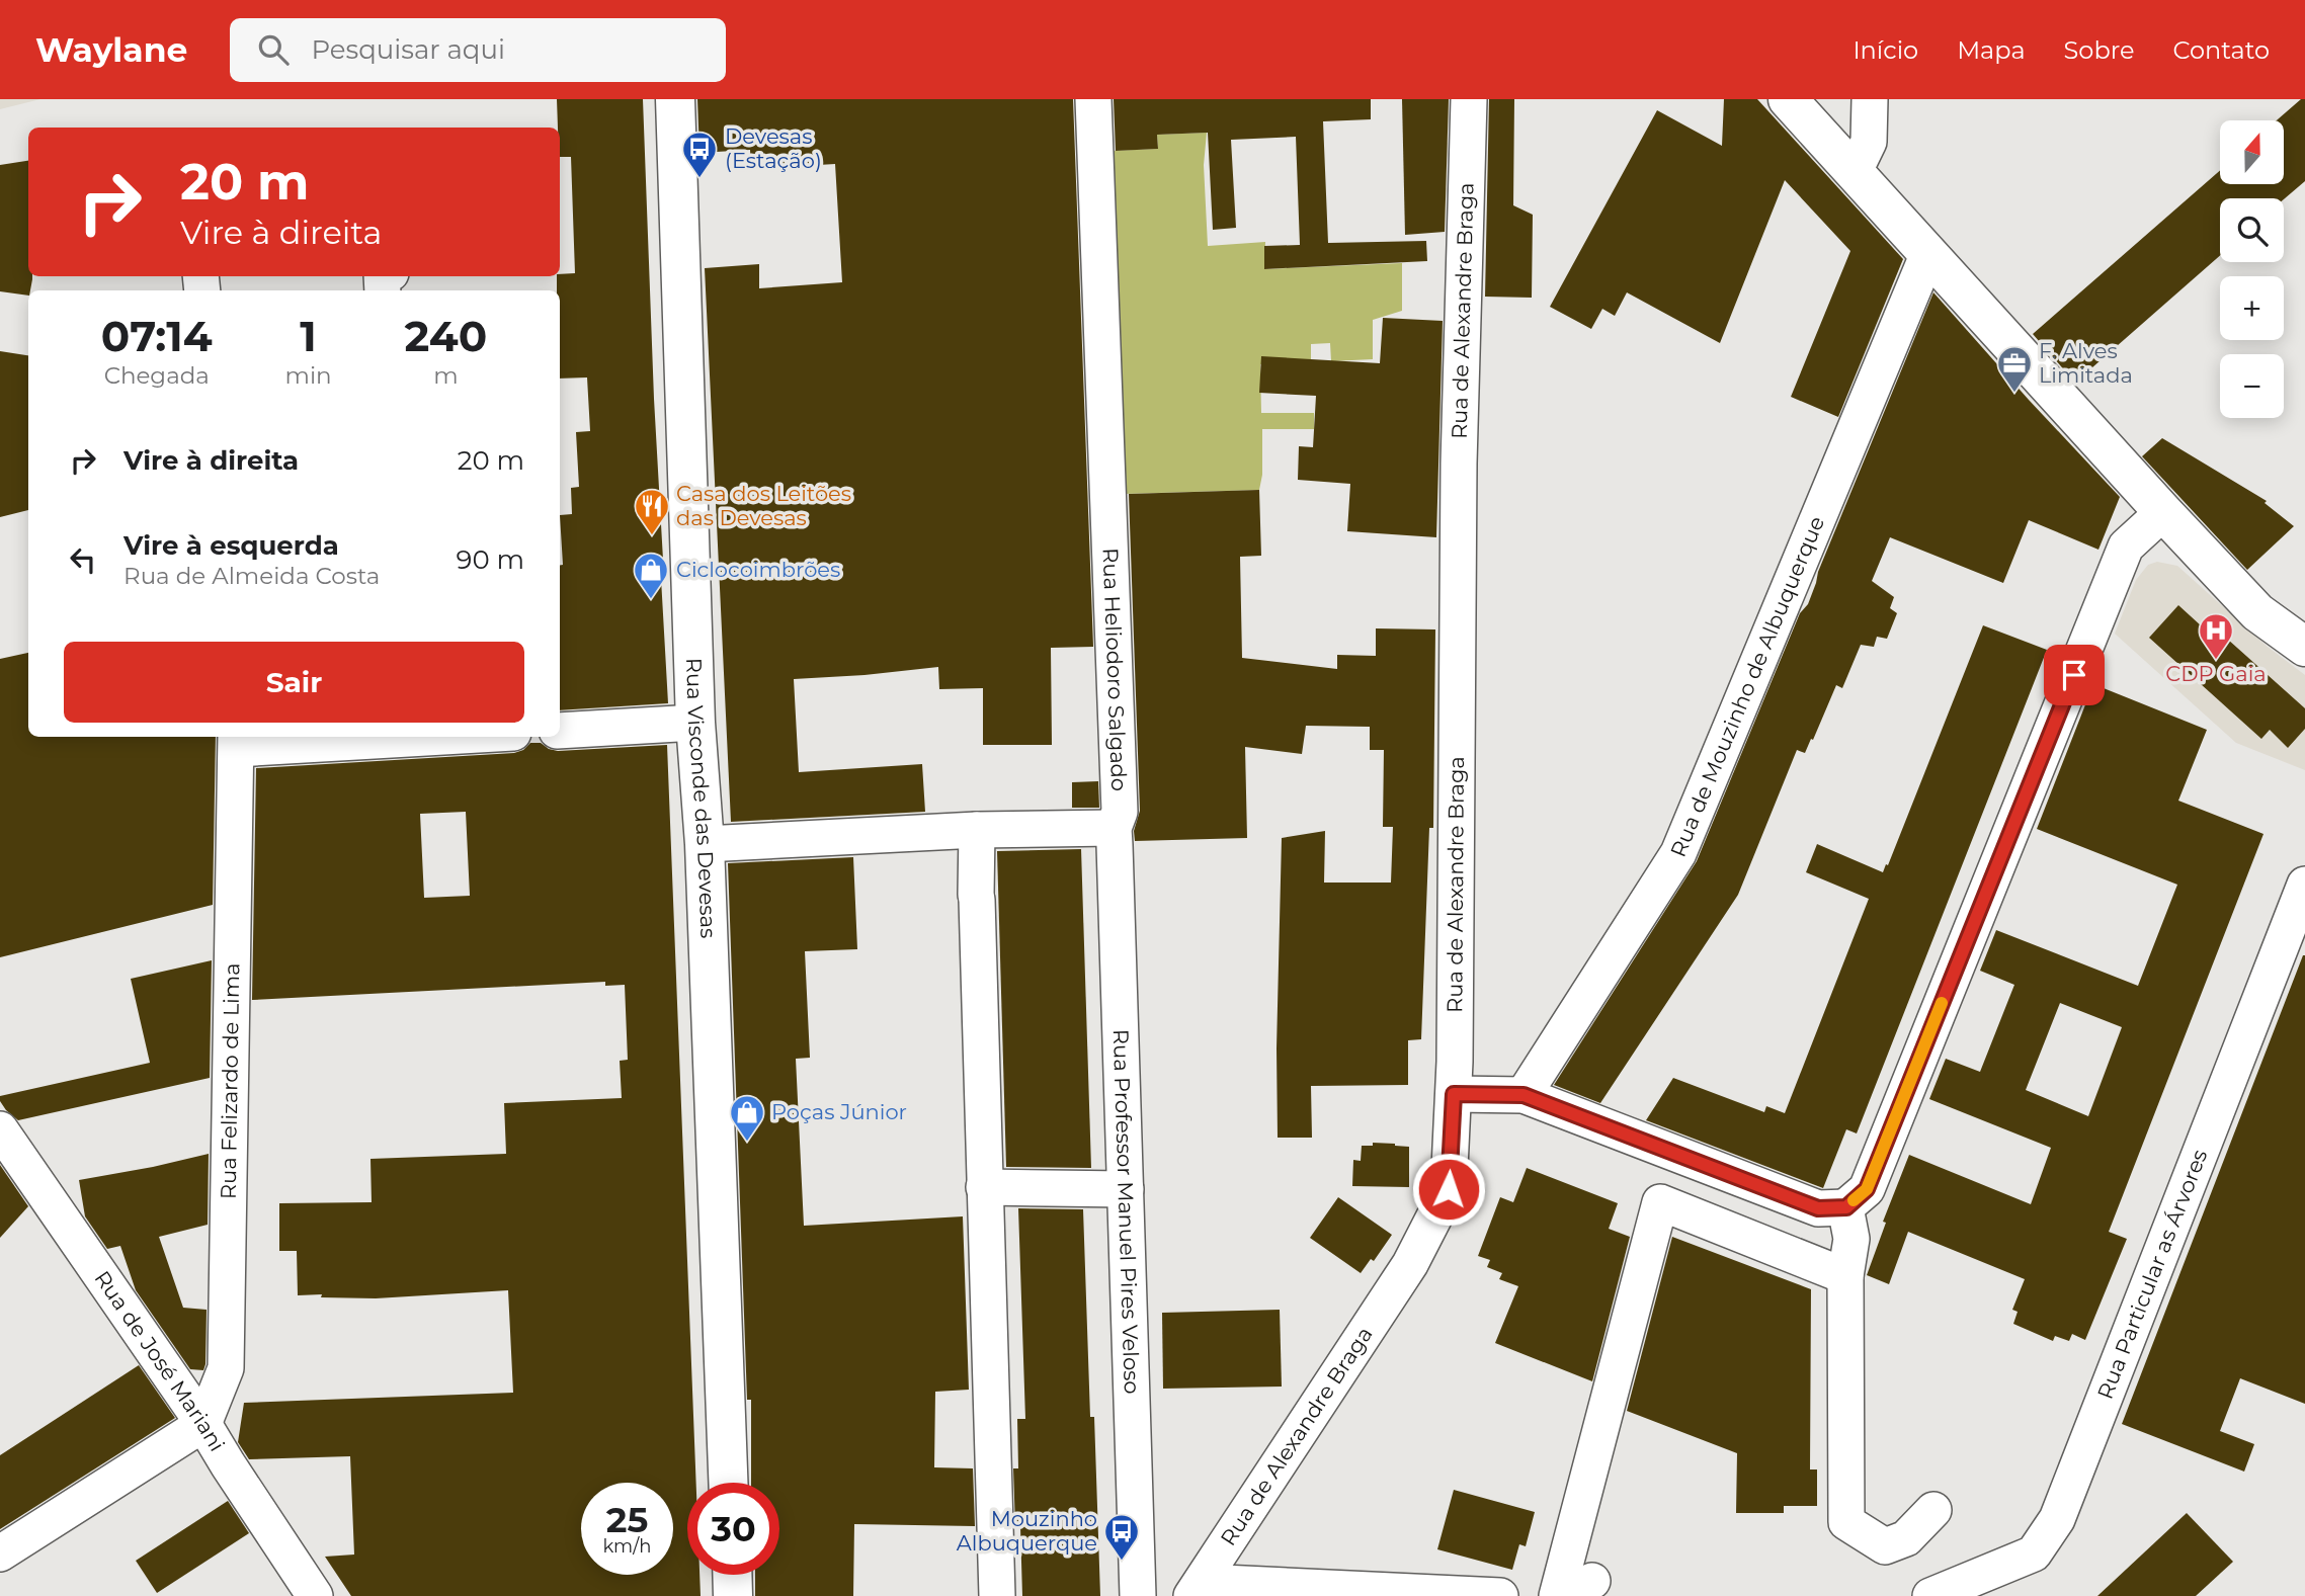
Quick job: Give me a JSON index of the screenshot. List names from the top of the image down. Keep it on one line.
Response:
{"streets":{"main road":["Rua Visconde das Devesas"],"street":["Rua de Alexandre Braga","Rua Heliodoro Salgado","Rua de Mouzinho de Albuquerque","Rua Felizardo de Lima","Rua Professor Manuel Pires Veloso","Rua Particular as Árvores","Rua de José Mariani"]},"crossings":[["Rua Heliodoro Salgado","Rua Professor Manuel Pires Veloso"],["Rua Felizardo de Lima","Rua de José Mariani"]],"places":{"bus stop":["Devesas (Estação)","Mouzinho Albuquerque"],"office":["F. Alves Limitada"],"restaurant":["Casa dos Leitões das Devesas"],"shop":["Ciclocoimbrões","Poças Júnior"],"hospital":["CDP Gaia"]},"north":"top","page":{"header":"Waylane","search":"Pesquisar aqui","nav":["Início","Mapa","Sobre","Contato"],"map_buttons":["+","−"],"turn":["20 m","Vire à direita"],"eta":["07:14","Chegada","1","min","240","m"],"list":[{"name":"Vire à direita","value":"20 m"},{"name":"Vire à esquerda","note":"Rua de Almeida Costa","value":"90 m"}],"buttons":"Sair","speed":"25 km/h","limit":"30"}}
